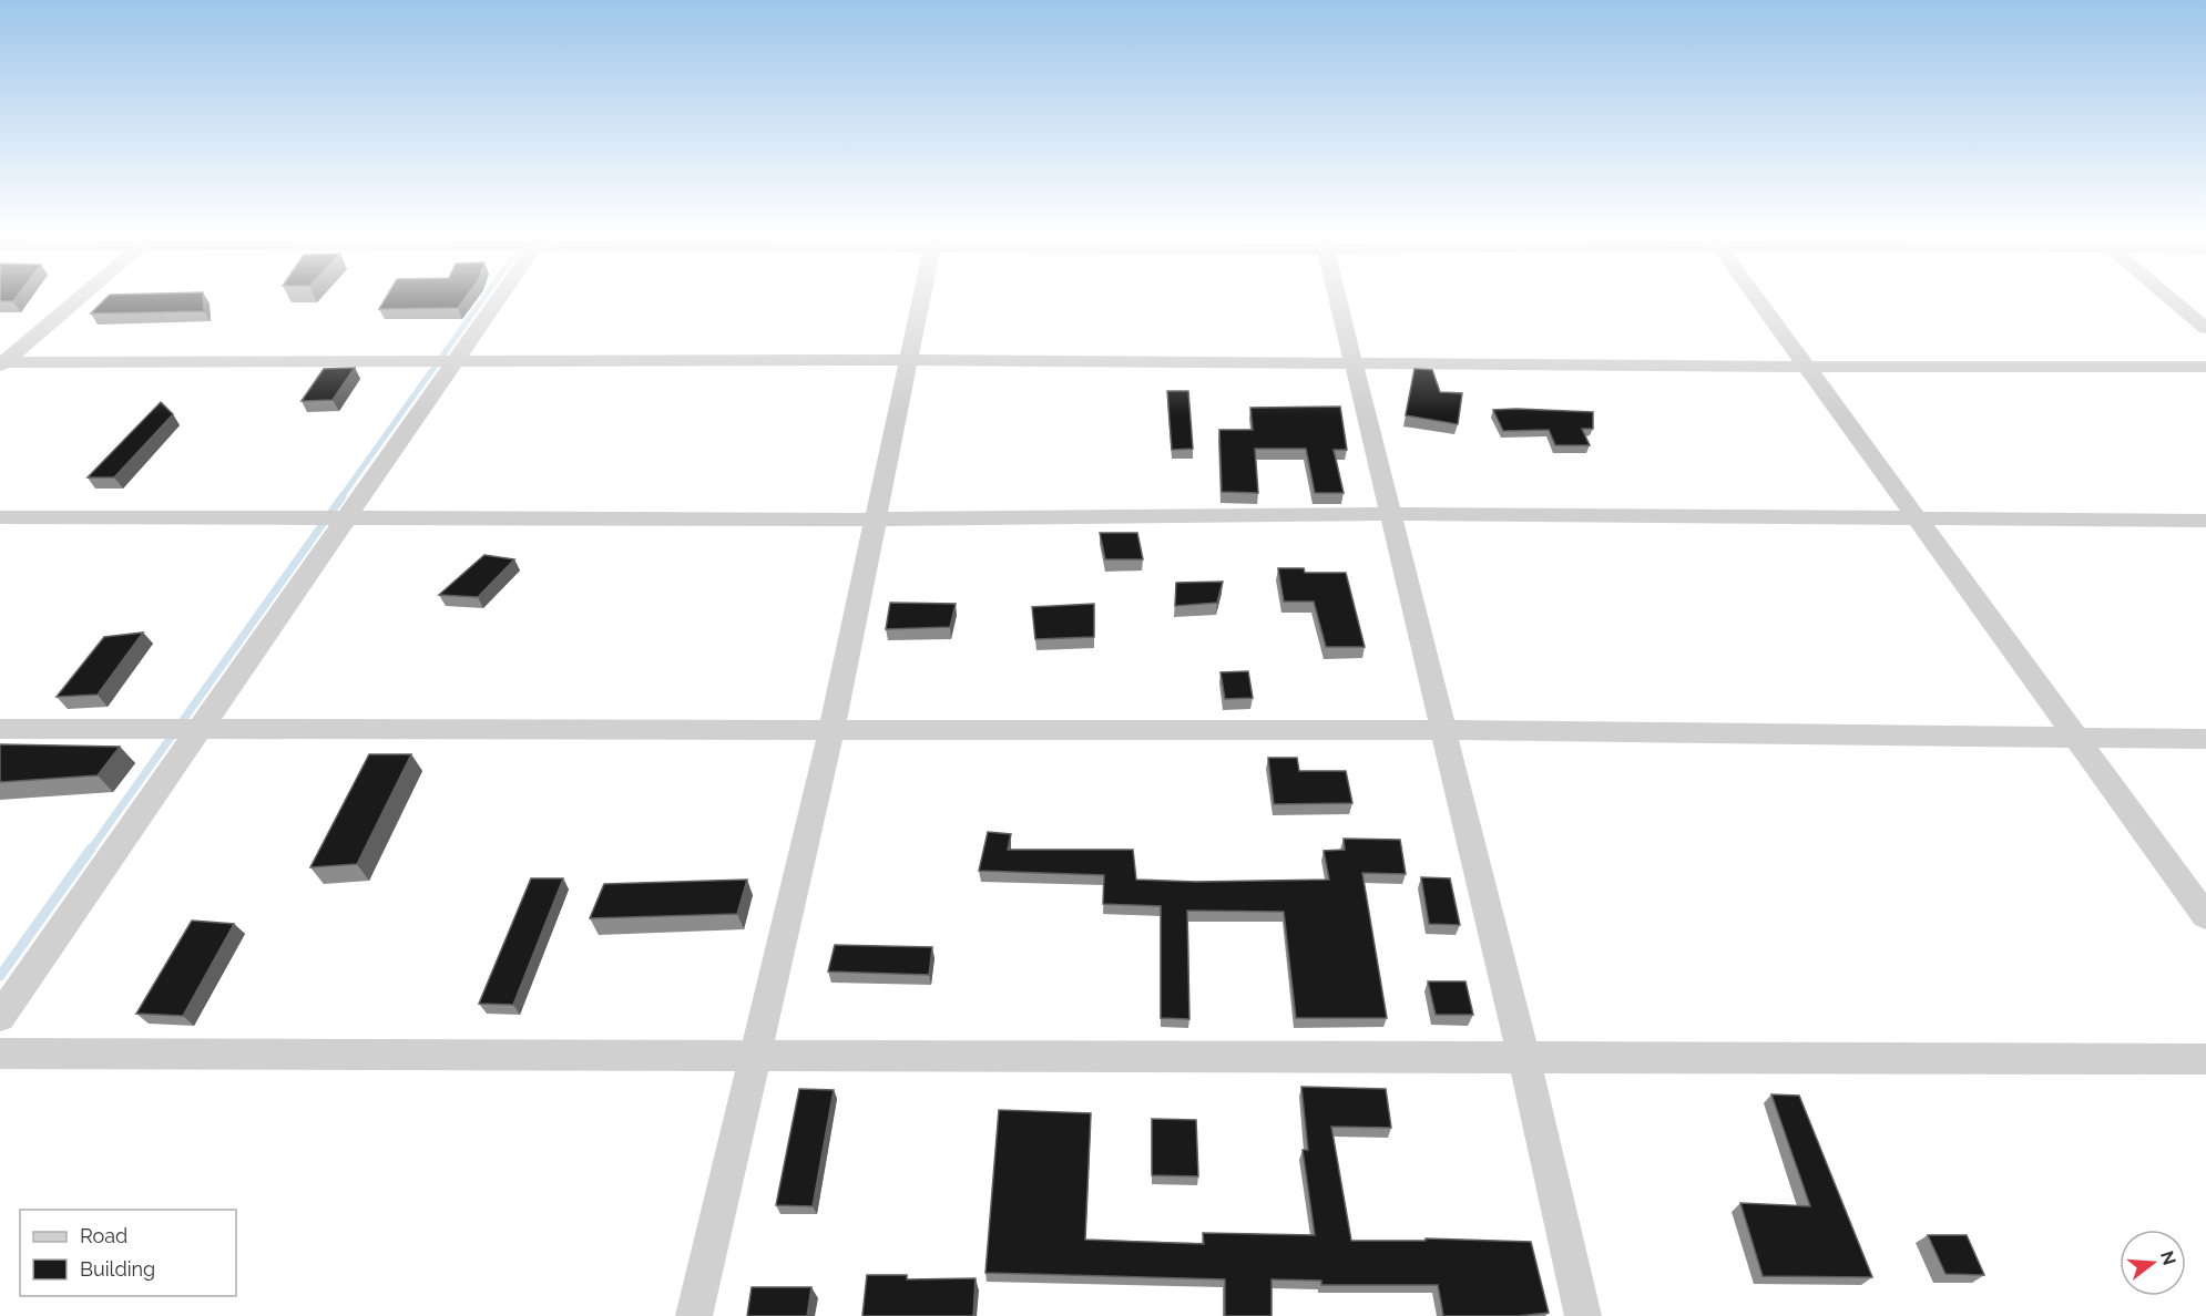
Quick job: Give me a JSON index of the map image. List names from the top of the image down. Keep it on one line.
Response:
{"legend":["Road","Building"],"north":"right"}
